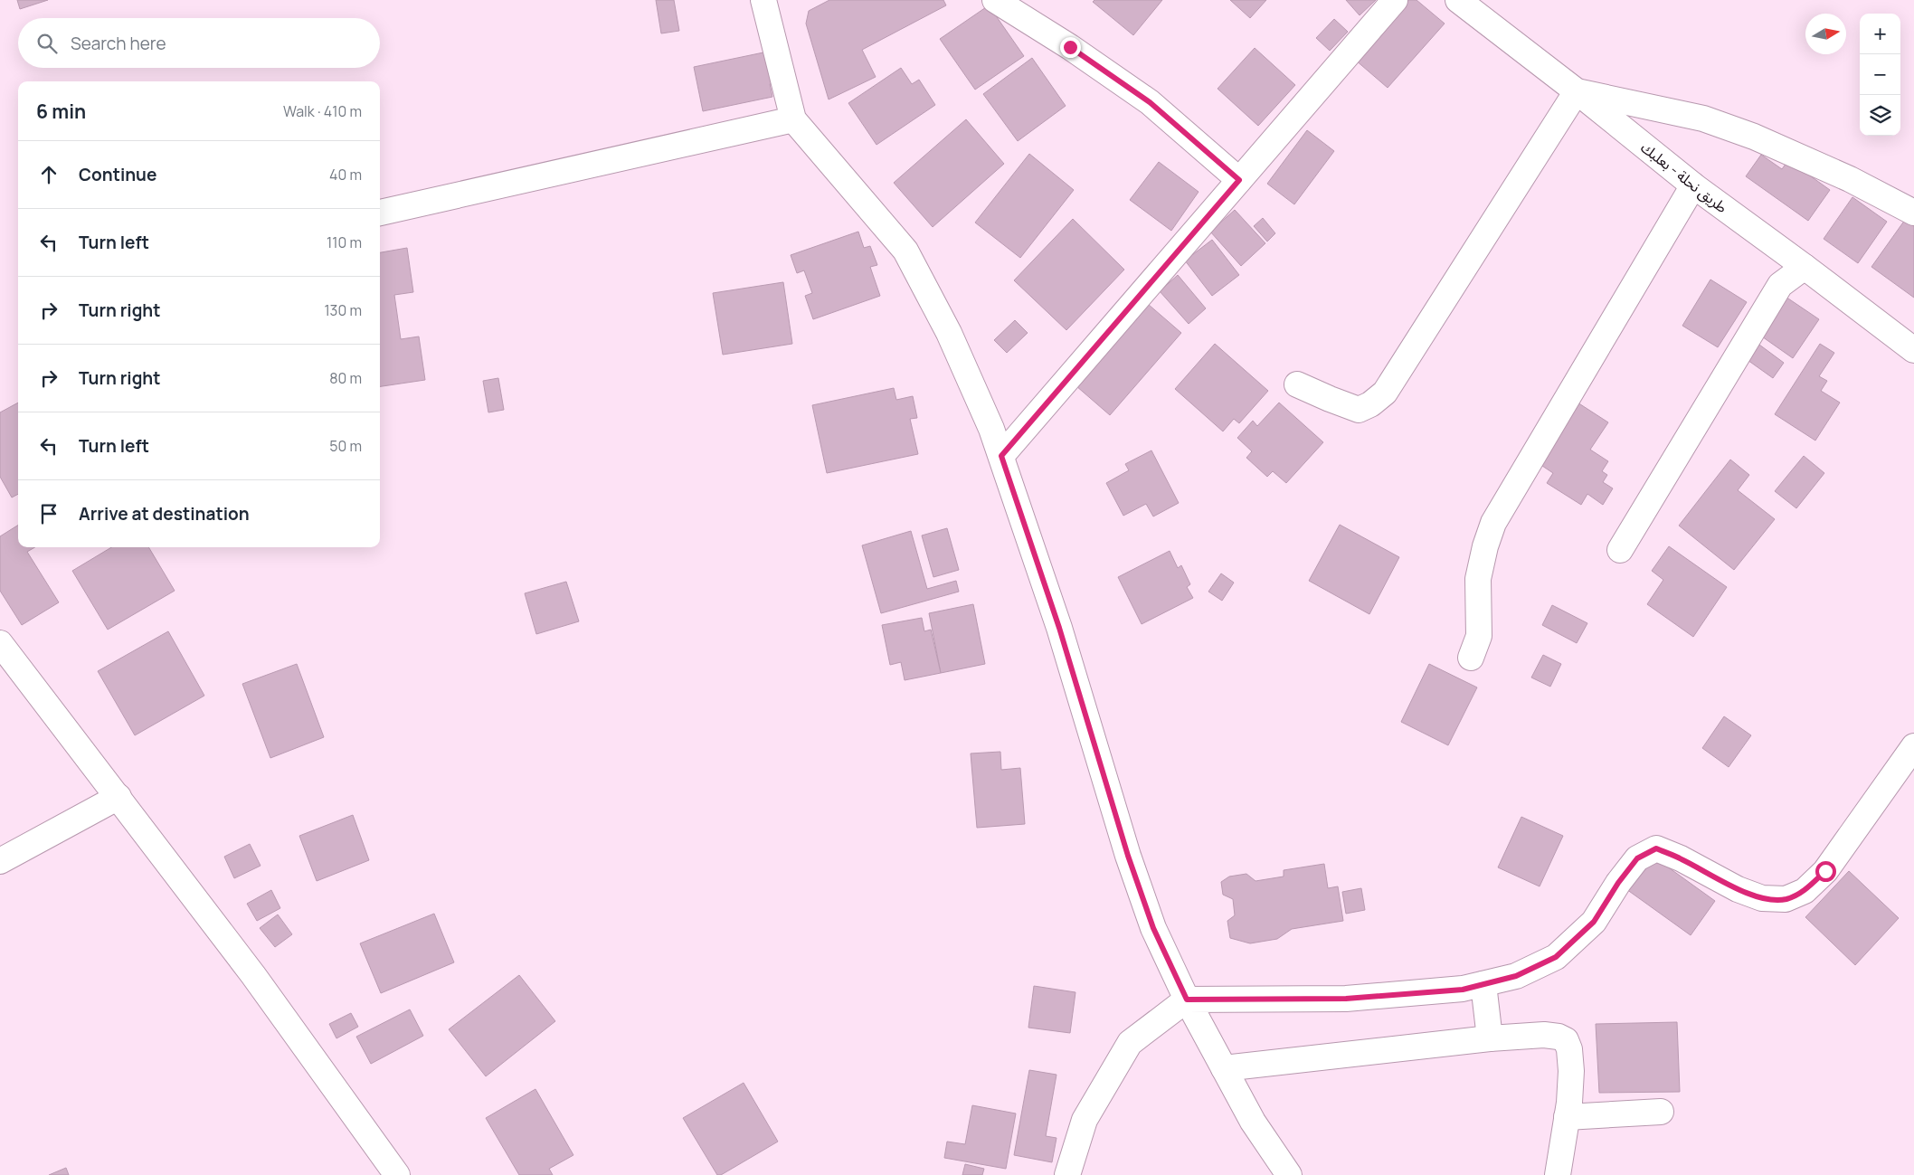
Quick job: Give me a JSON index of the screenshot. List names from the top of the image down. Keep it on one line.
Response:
{"streets":{"street":["طريق نحلة - بعلبك"]},"north":"right","page":{"map_buttons":["+","−"],"search":"Search here","heading":["6 min","Walk · 410 m"],"list":[["Continue","40 m"],["Turn left","110 m"],["Turn right","130 m"],["Turn right","80 m"],["Turn left","50 m"],"Arrive at destination"]}}
